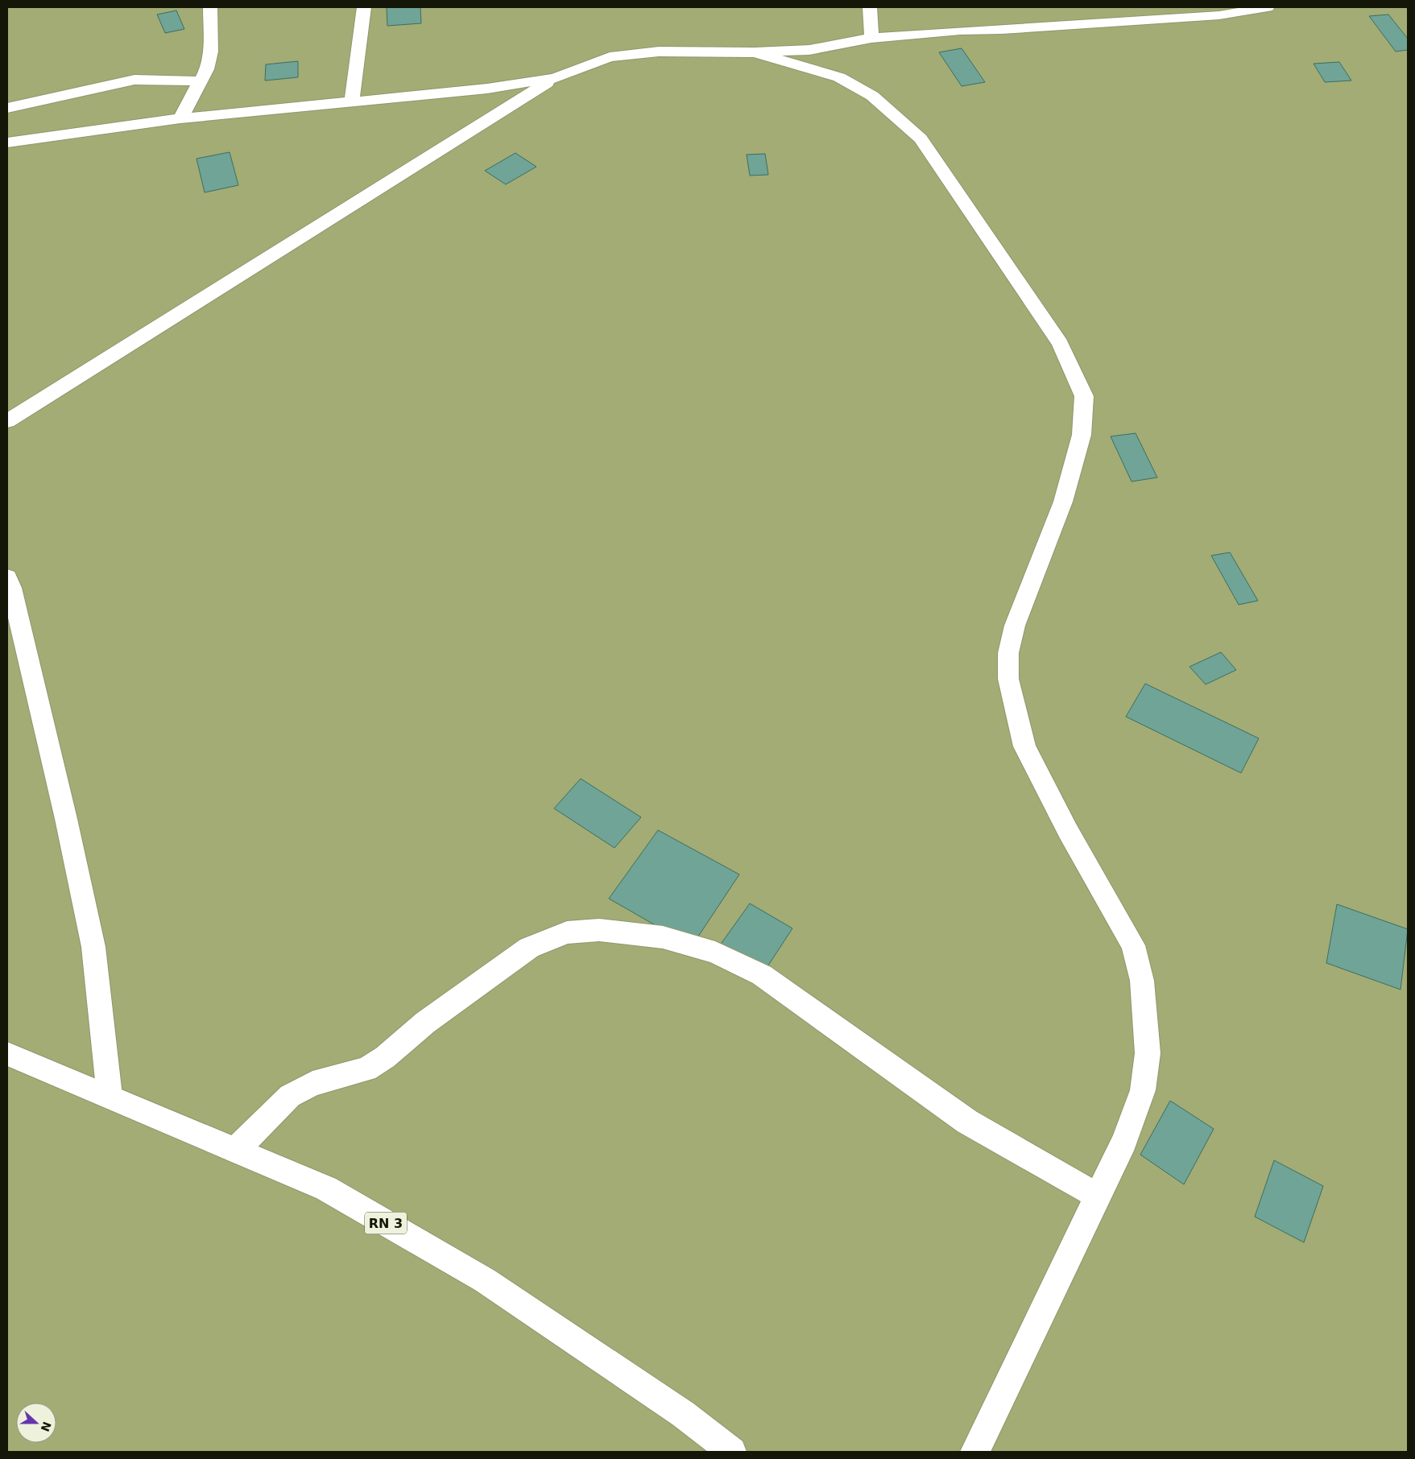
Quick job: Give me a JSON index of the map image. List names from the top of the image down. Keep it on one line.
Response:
{"streets":{"main road":["RN 3"]},"north":"right"}
